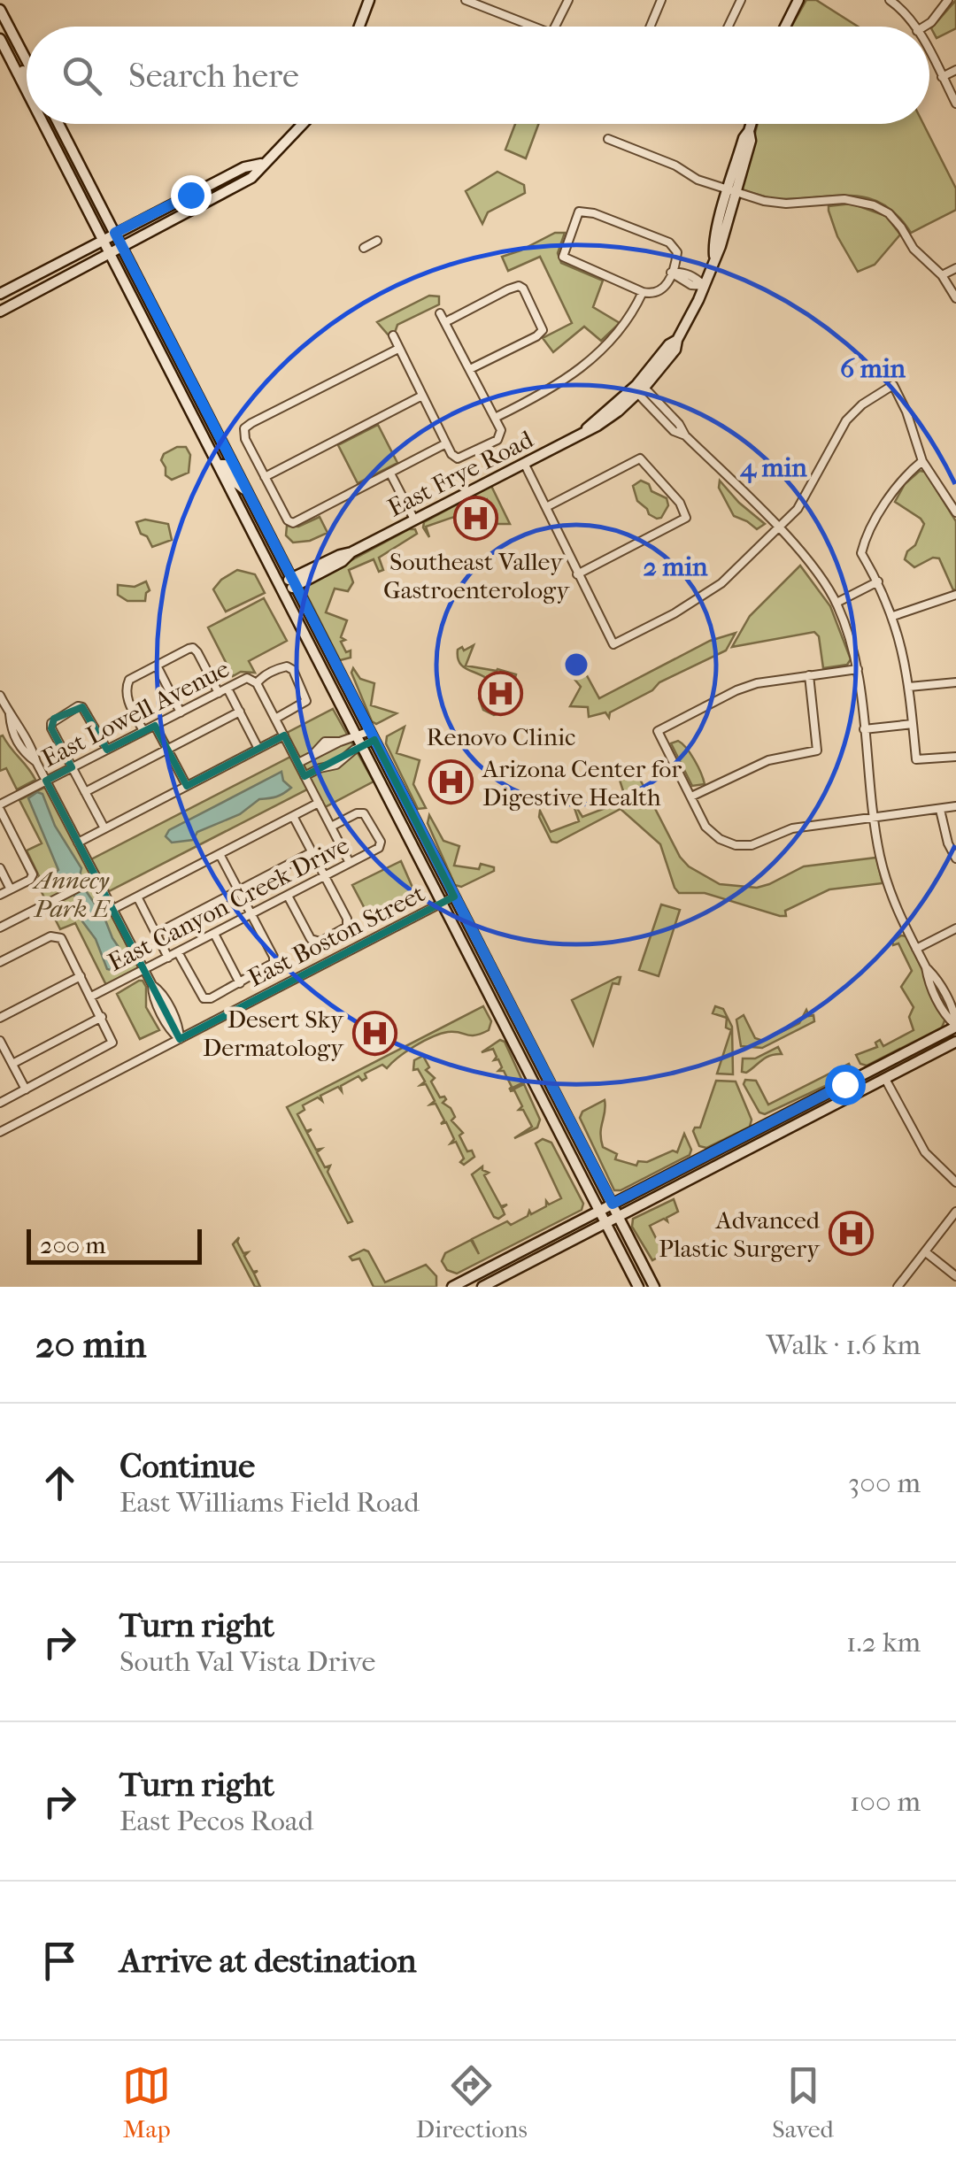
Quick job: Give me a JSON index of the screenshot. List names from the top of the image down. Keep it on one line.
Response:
{"streets":{"main road":["East Frye Road"],"street":["East Lowell Avenue","East Canyon Creek Drive","East Boston Street"]},"parks":["Annecy Park E"],"places":{"hospital":["Southeast Valley Gastroenterology","Renovo Clinic","Arizona Center for Digestive Health","Desert Sky Dermatology","Advanced Plastic Surgery"]},"scale_bar":"200 m","page":{"search":"Search here","scale":"200 m","heading":["20 min","Walk · 1.6 km"],"list":[["Continue","East Williams Field Road","300 m"],["Turn right","South Val Vista Drive","1.2 km"],["Turn right","East Pecos Road","100 m"],"Arrive at destination"],"nav":["Map","Directions","Saved"]},"rings":["6 min","4 min","2 min"]}
